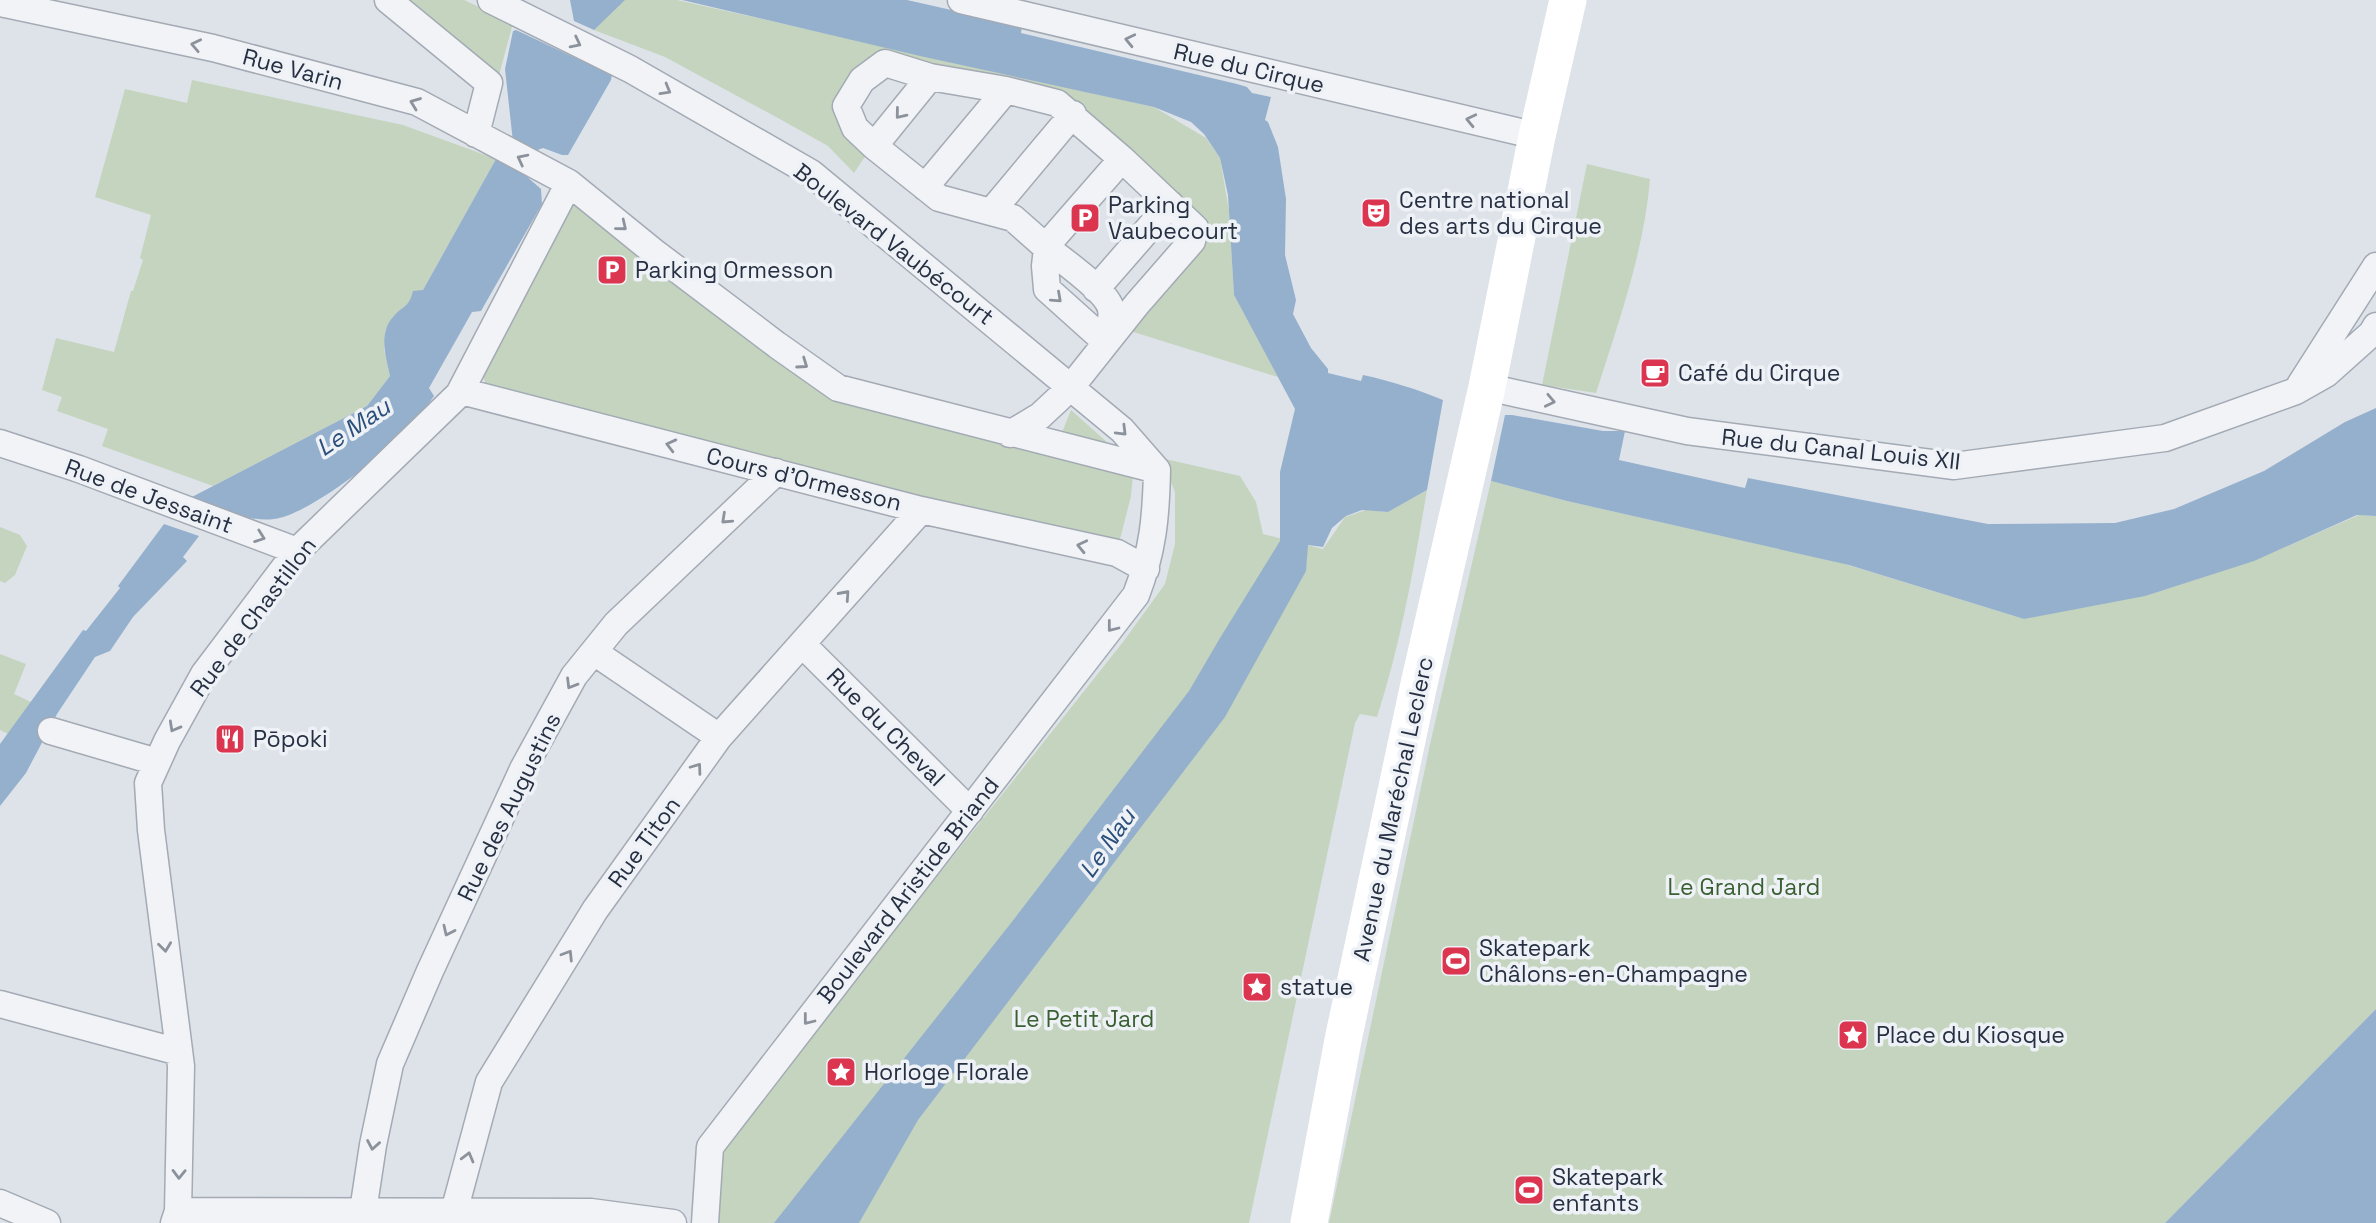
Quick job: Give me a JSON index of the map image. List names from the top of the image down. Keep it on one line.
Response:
{"streets":{"main road":["Avenue du Maréchal Leclerc"],"street":["Rue du Cirque","Rue Varin","Boulevard Vaubécourt","Rue du Canal Louis XII","Cours d'Ormesson","Rue de Jessaint","Rue de Chastillon","Rue du Cheval","Rue des Augustins","Rue Titon","Boulevard Aristide Briand"]},"crossings":[["Rue Varin","Rue de Chastillon"],["Rue du Canal Louis XII","Avenue du Maréchal Leclerc"],["Cours d'Ormesson","Rue de Chastillon"],["Cours d'Ormesson","Rue des Augustins"],["Cours d'Ormesson","Rue Titon"],["Cours d'Ormesson","Boulevard Aristide Briand"],["Rue de Jessaint","Rue de Chastillon"],["Rue du Cheval","Rue Titon"],["Rue du Cheval","Boulevard Aristide Briand"]],"one_way":["Rue Varin","Rue du Canal Louis XII","Rue de Jessaint","Rue de Chastillon","Rue des Augustins","Rue Titon","Boulevard Aristide Briand"],"water":["Le Mau","Le Nau"],"parks":["Le Grand Jard","Le Petit Jard"],"places":{"theatre":["Centre national des arts du Cirque"],"parking":["Parking Vaubecourt","Parking Ormesson"],"cafe":["Café du Cirque"],"restaurant":["Pōpoki"],"sports":["Skatepark Châlons-en-Champagne","Skatepark enfants"],"place":["statue","Place du Kiosque","Horloge Florale"]}}
